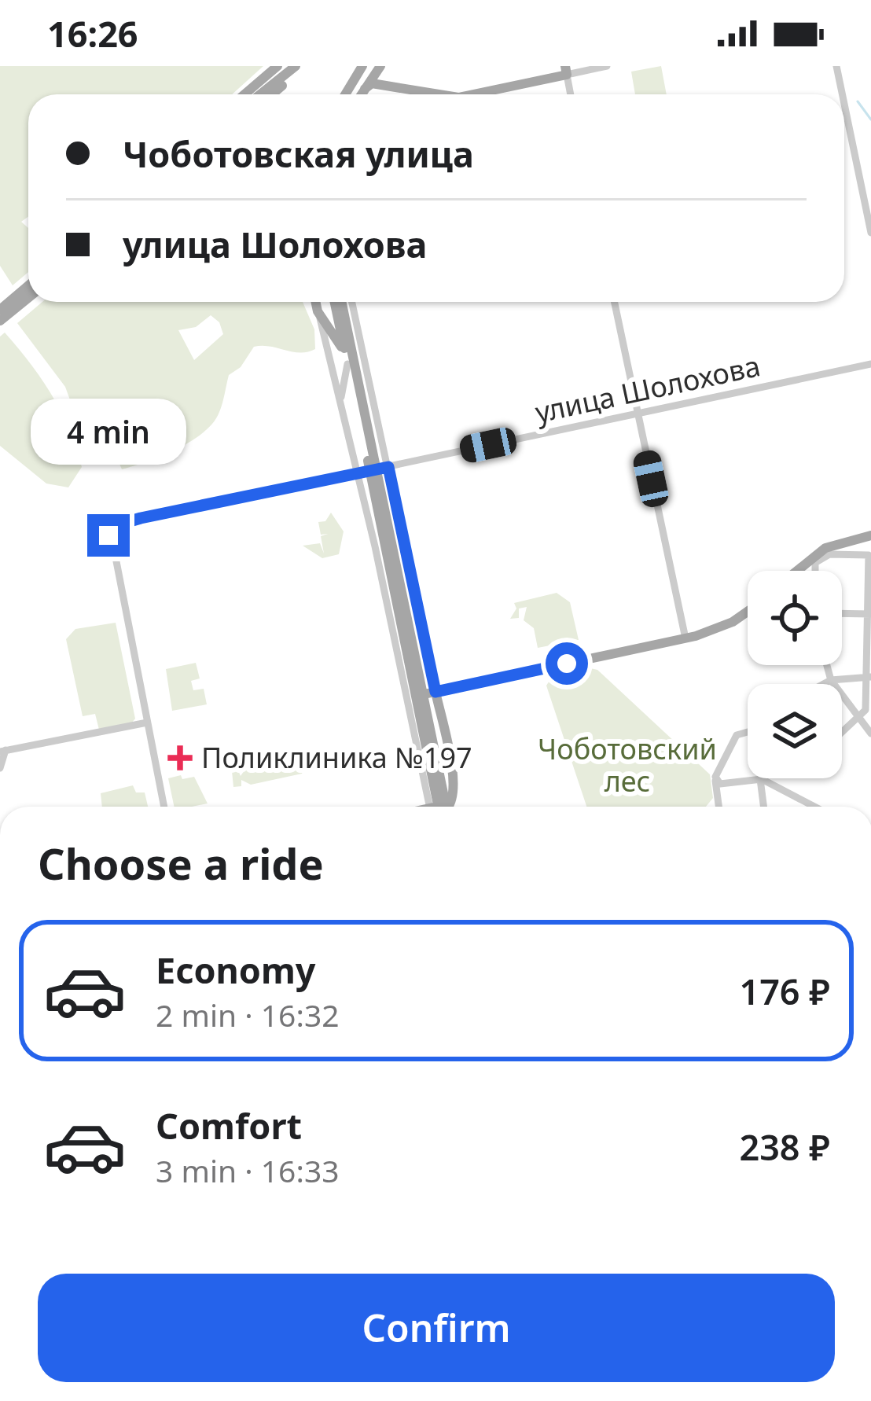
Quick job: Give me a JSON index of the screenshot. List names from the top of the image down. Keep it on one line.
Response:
{"streets":{"street":["улица Шолохова"]},"parks":["Чоботовский лес"],"places":{"health":["Поликлиника №197"]},"page":{"status":"16:26","banner":["Чоботовская улица","улица Шолохова"],"bubble":"4 min","heading":"Choose a ride","list":[{"name":"Economy","note":"2 min · 16:32","value":"176 ₽"},{"name":"Comfort","note":"3 min · 16:33","value":"238 ₽"}],"buttons":"Confirm"}}
